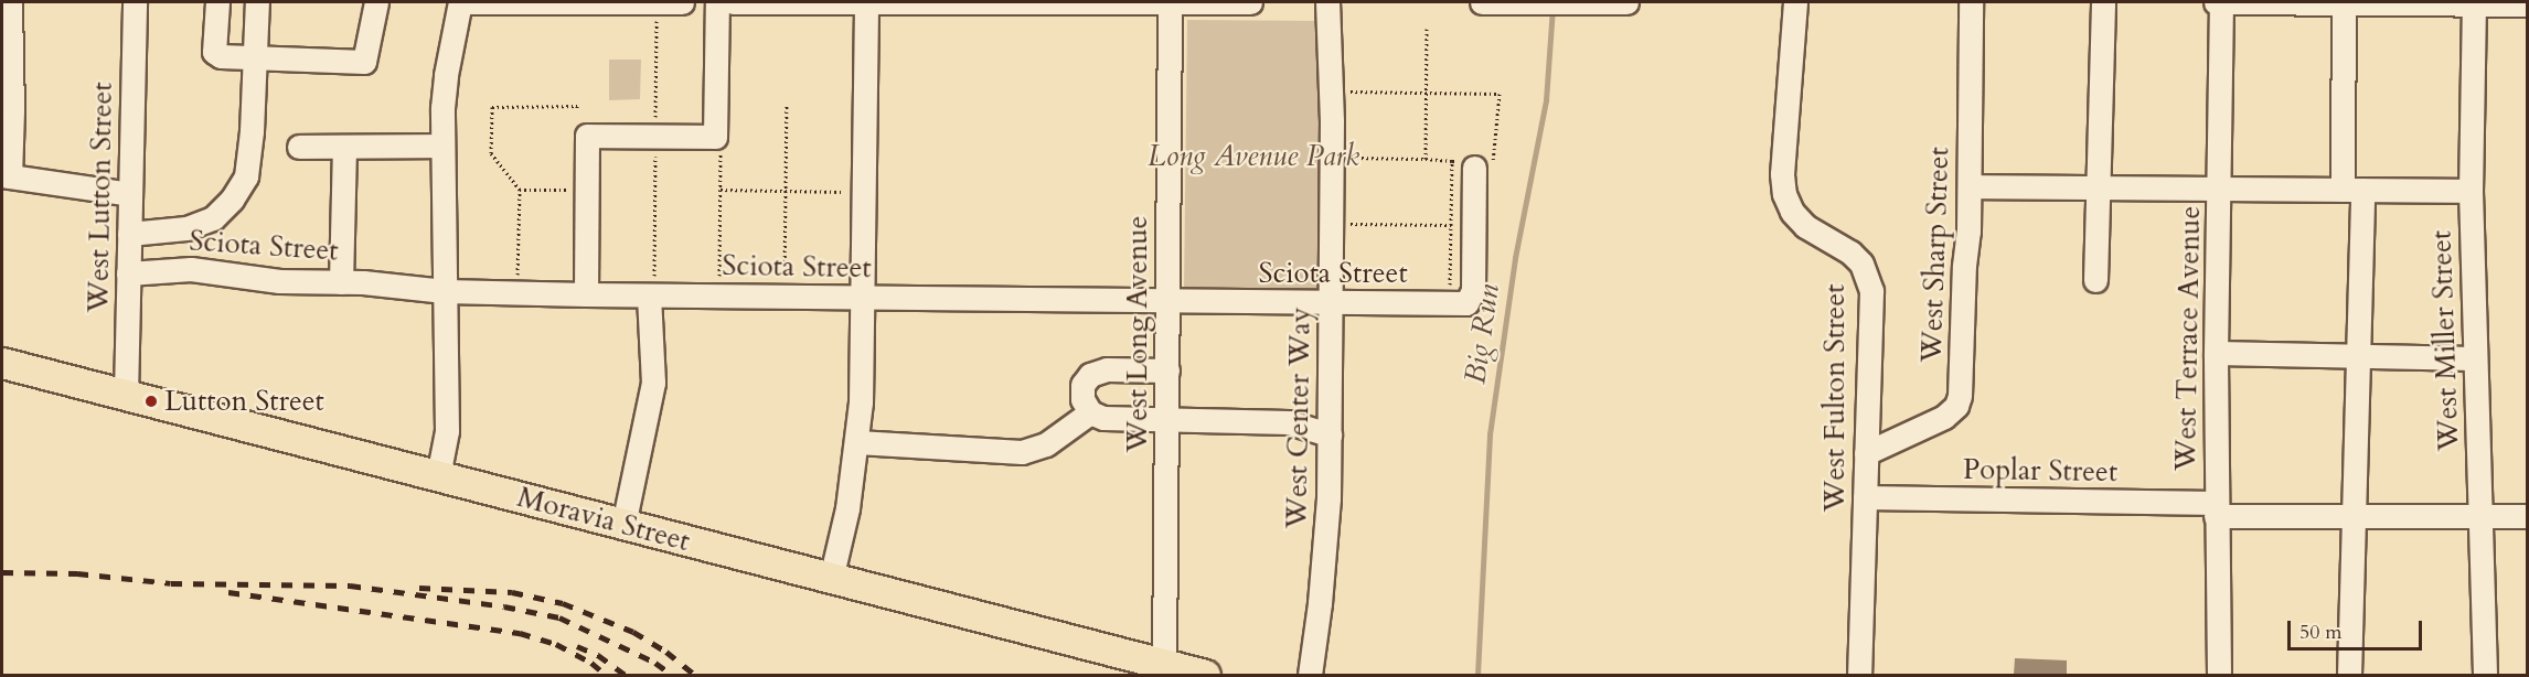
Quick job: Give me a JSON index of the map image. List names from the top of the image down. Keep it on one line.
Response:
{"streets":{"main road":["Moravia Street"],"street":["West Lutton Street","Sciota Street","West Sharp Street","West Long Avenue","West Terrace Avenue","West Miller Street","West Fulton Street","West Center Way","Poplar Street"]},"crossings":[["West Lutton Street","Sciota Street"],["West Lutton Street","Moravia Street"],["Sciota Street","West Long Avenue"],["Sciota Street","West Center Way"],["West Sharp Street","West Fulton Street"],["West Long Avenue","Moravia Street"],["West Terrace Avenue","Poplar Street"],["West Miller Street","Poplar Street"],["West Fulton Street","Poplar Street"]],"water":["Big Run"],"parks":["Long Avenue Park"],"places":["Lutton Street"],"scale_bar":"50 m"}
